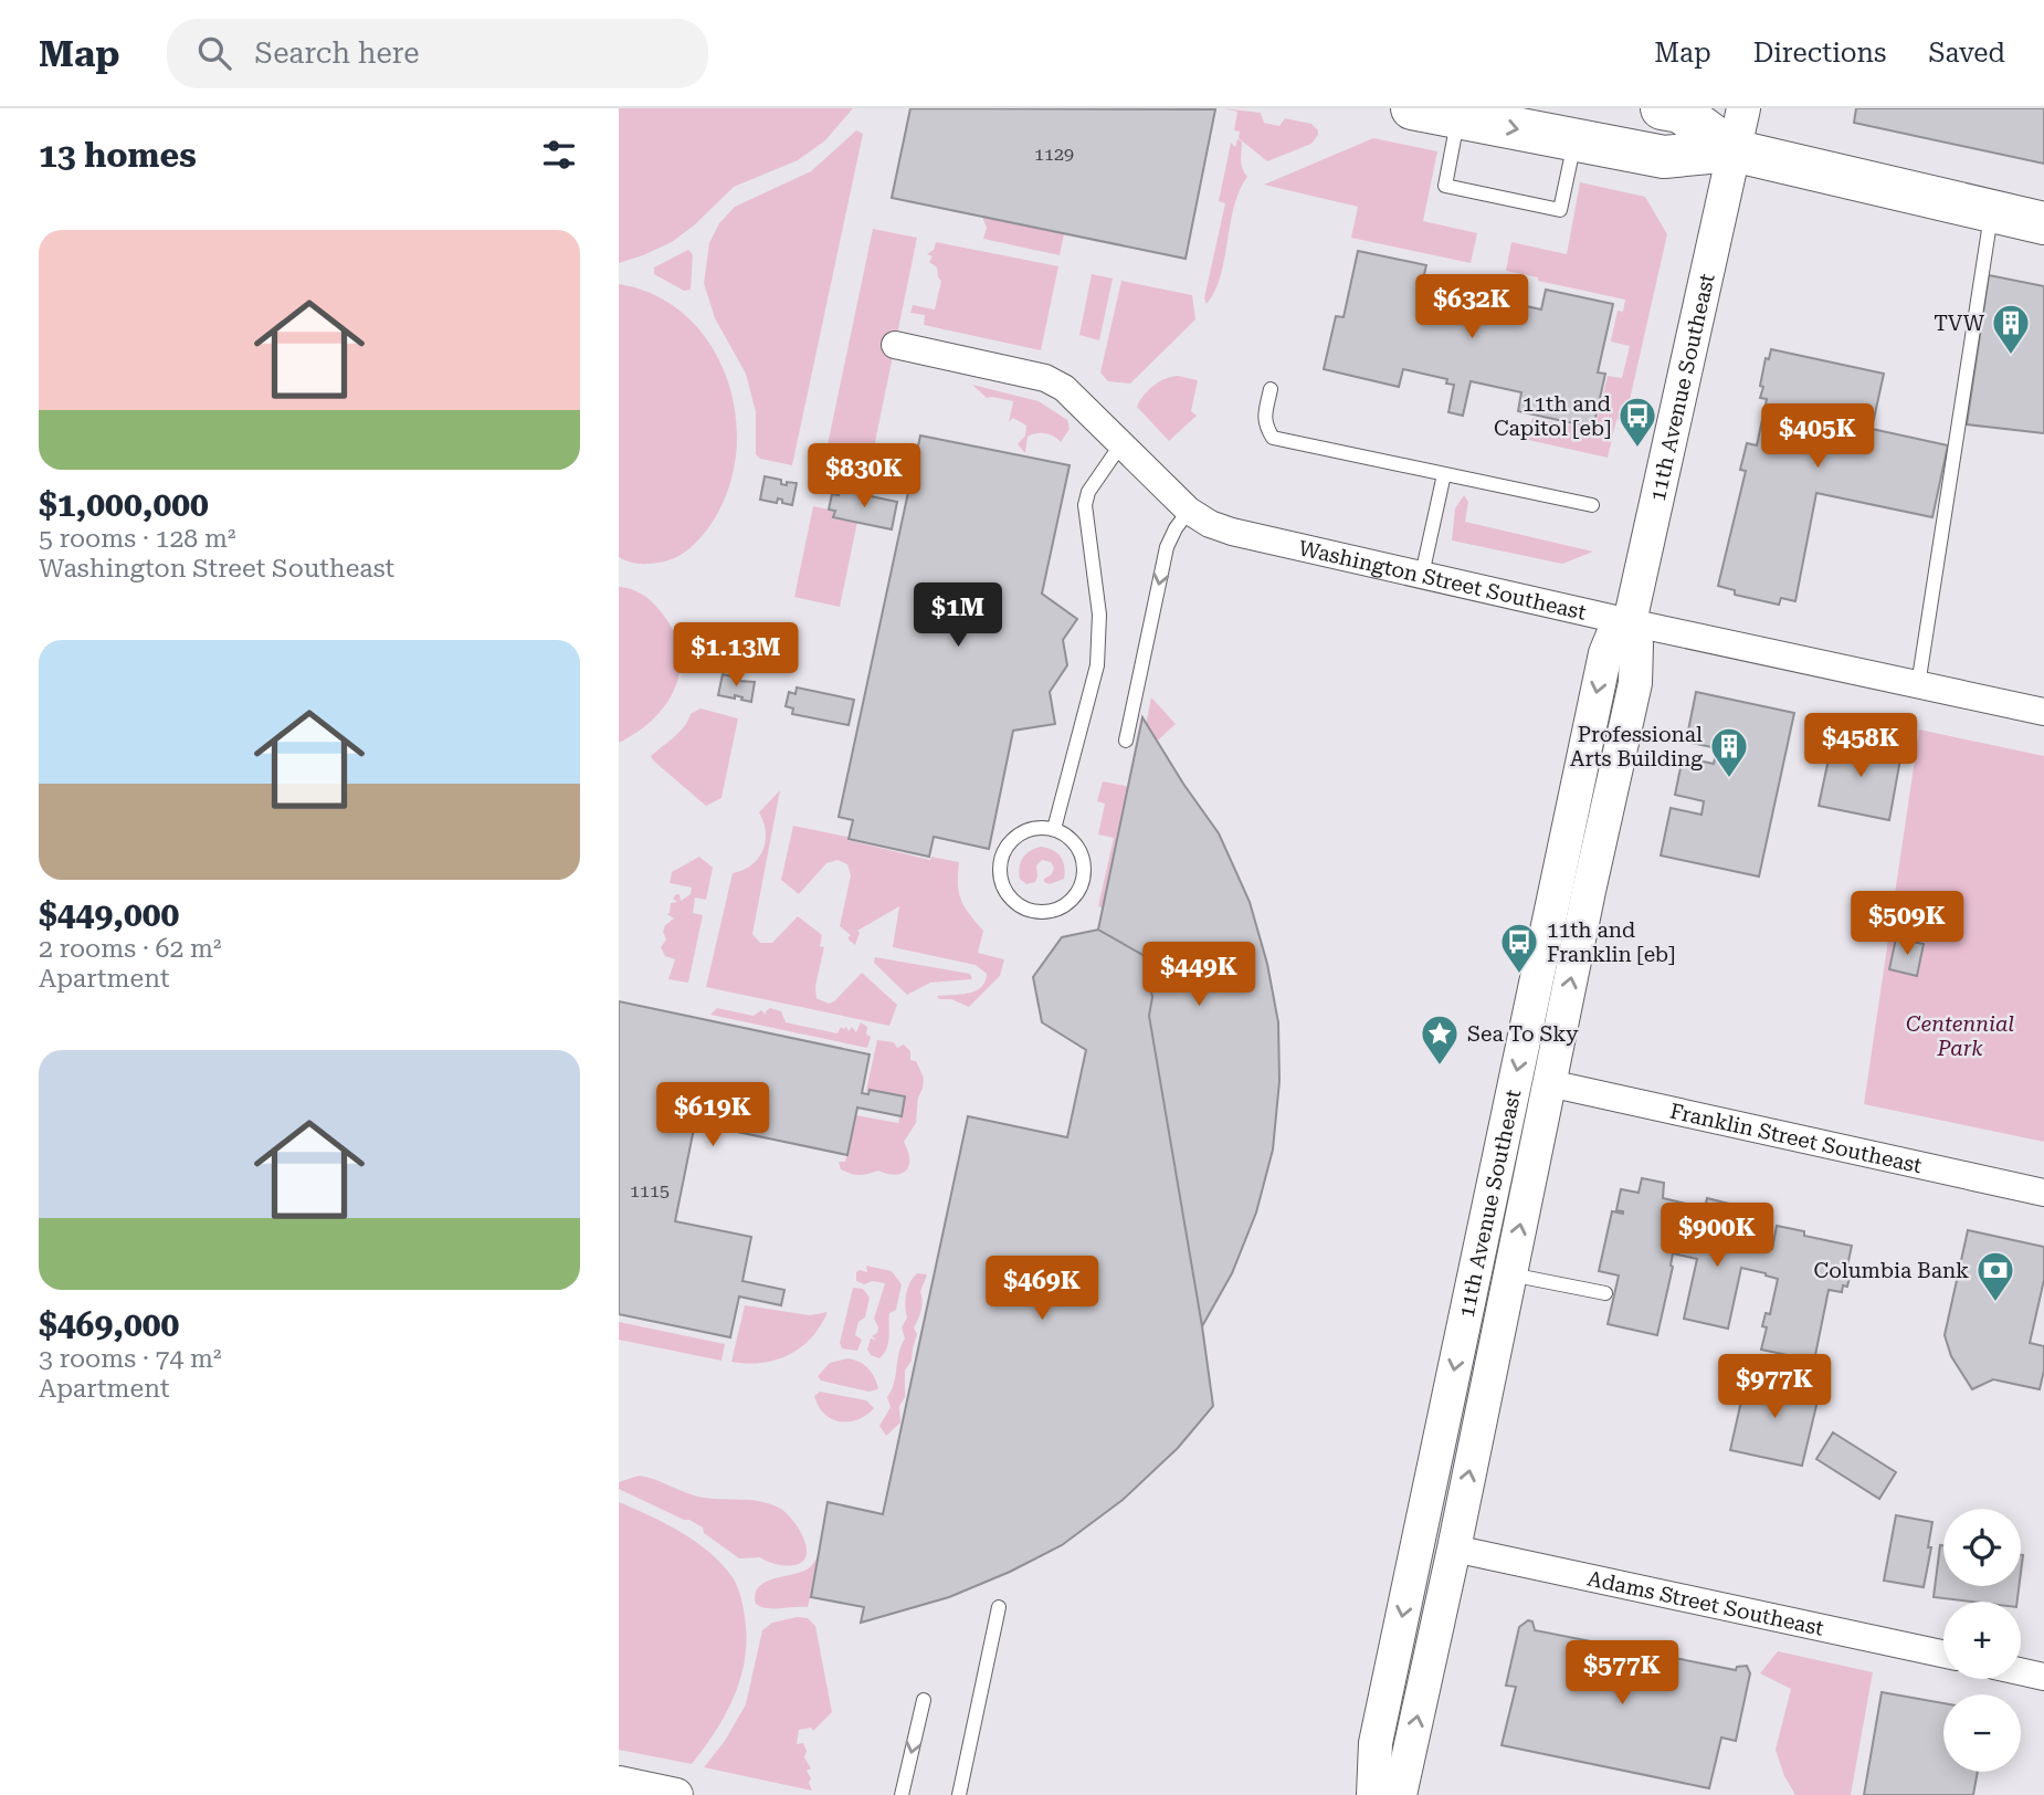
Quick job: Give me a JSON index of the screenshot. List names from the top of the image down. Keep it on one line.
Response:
{"streets":{"street":["11th Avenue Southeast","Washington Street Southeast","Franklin Street Southeast","Adams Street Southeast"]},"crossings":[["11th Avenue Southeast","Washington Street Southeast"],["11th Avenue Southeast","Franklin Street Southeast"],["11th Avenue Southeast","Adams Street Southeast"]],"parks":["Centennial Park"],"places":{"building":["TVW","Professional Arts Building"],"bus stop":["11th and Capitol [eb]","11th and Franklin [eb]"],"place":["Sea To Sky"],"bank":["Columbia Bank"]},"house_numbers":["1129","1115"],"page":{"header":"Map","search":"Search here","nav":["Map","Directions","Saved"],"heading":"13 homes","list":[{"name":"$1,000,000","note":"5 rooms · 128 m² · Washington Street Southeast"},{"name":"$449,000","note":"2 rooms · 62 m² · Apartment"},{"name":"$469,000","note":"3 rooms · 74 m² · Apartment"}],"price":["$632K","$405K","$830K","$1M","$1.13M","$458K","$509K","$449K","$619K","$900K","$469K","$977K","$577K"],"map_buttons":["+","−"]}}
